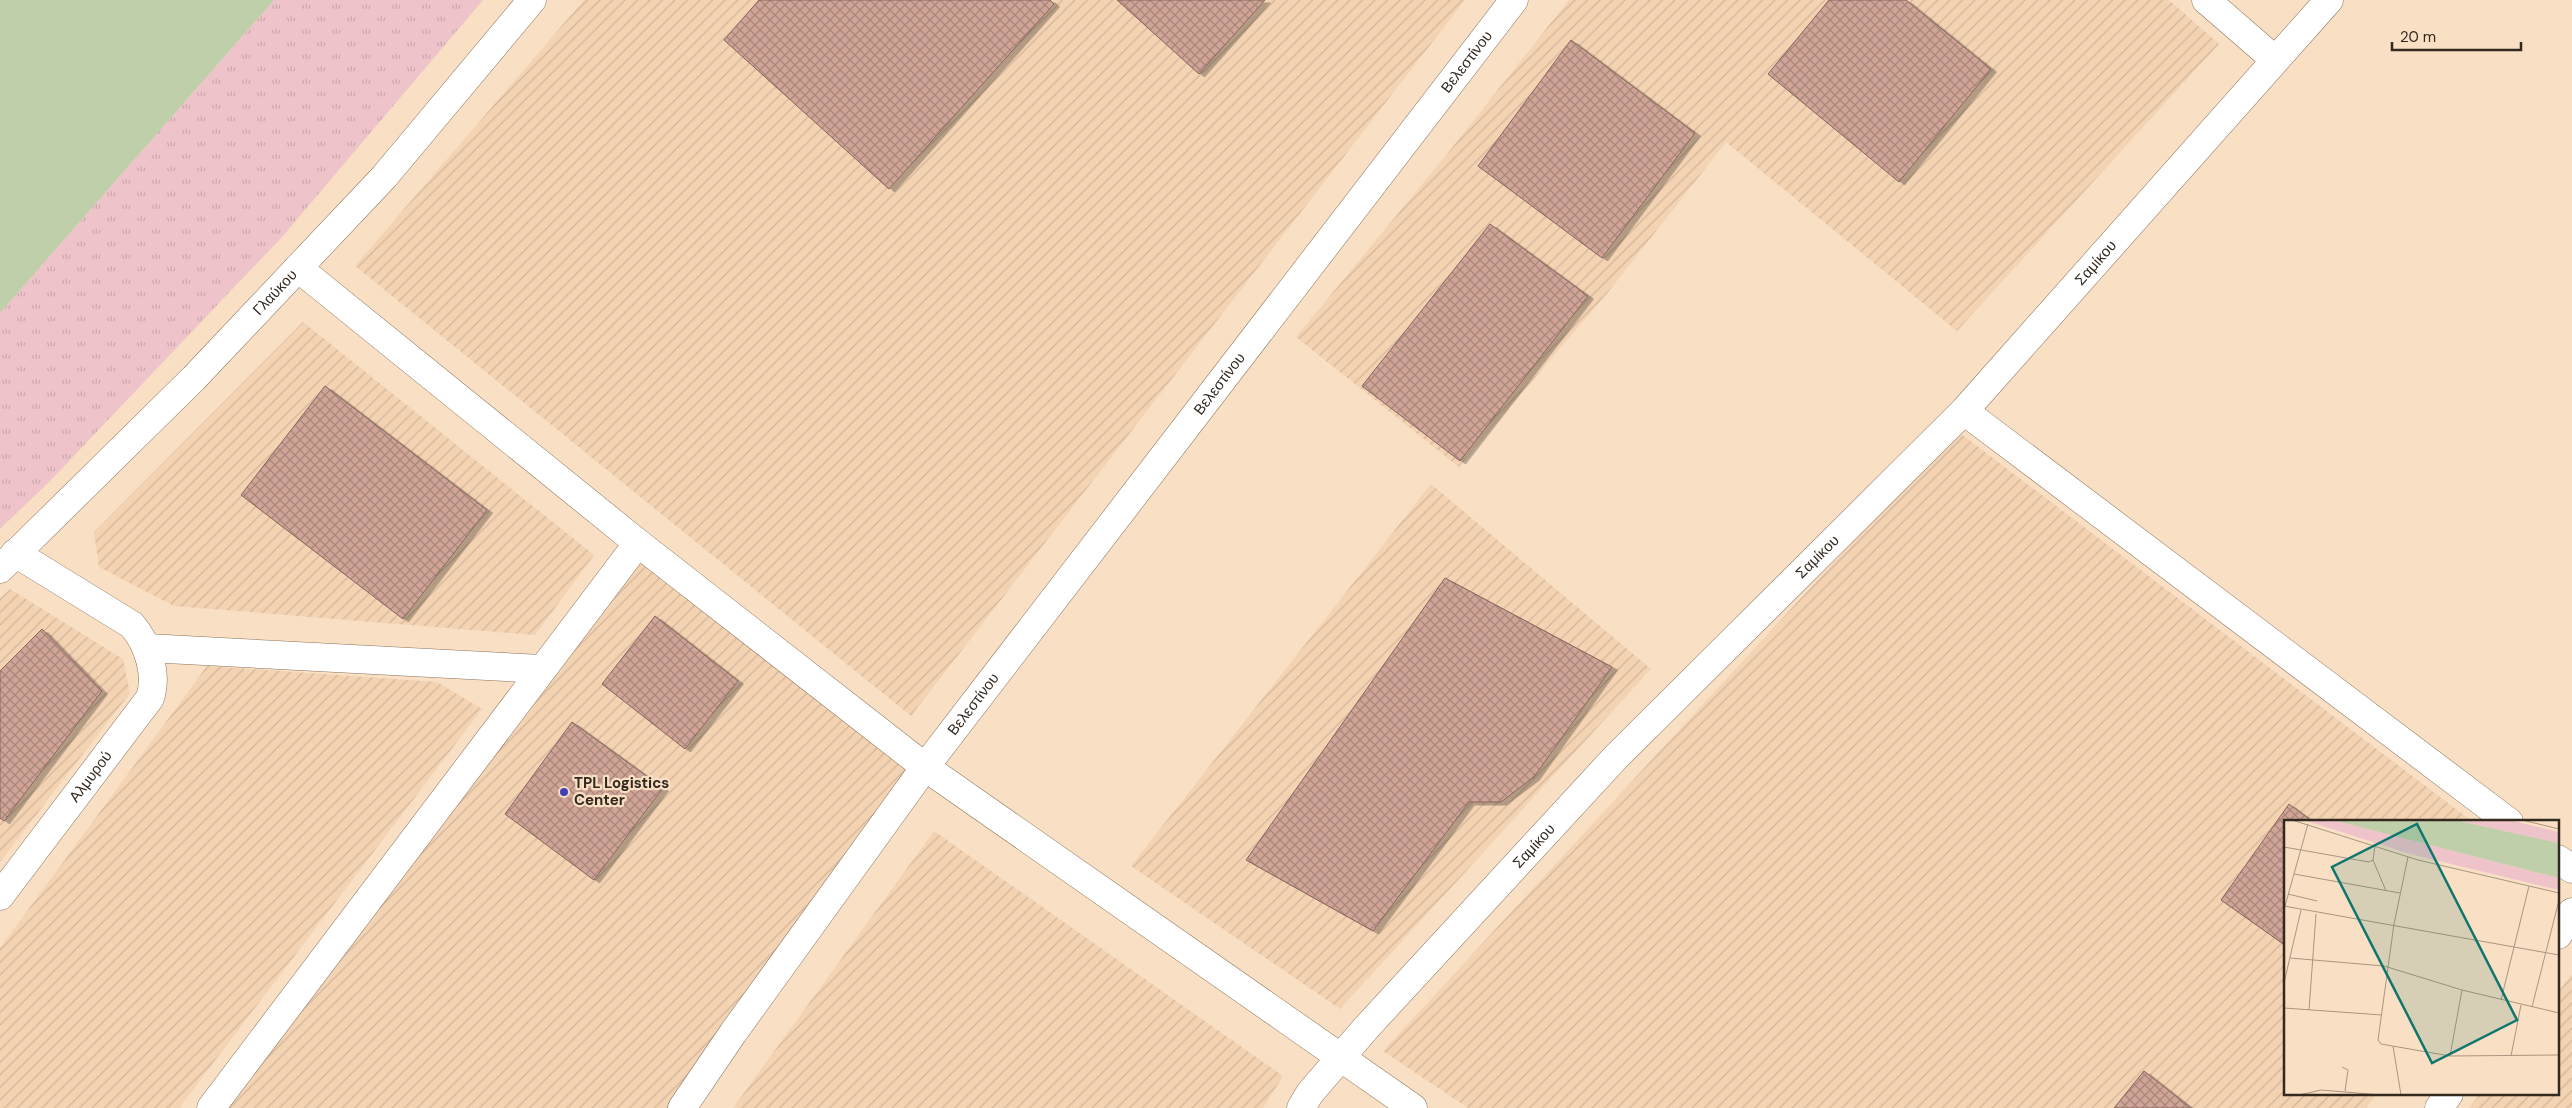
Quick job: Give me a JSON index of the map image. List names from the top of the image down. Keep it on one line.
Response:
{"streets":{"street":["Βελεστίνου","Σαμίκου","Γλαύκου","Αλμυρού"]},"places":["TPL Logistics Center"],"scale_bar":"20 m"}
